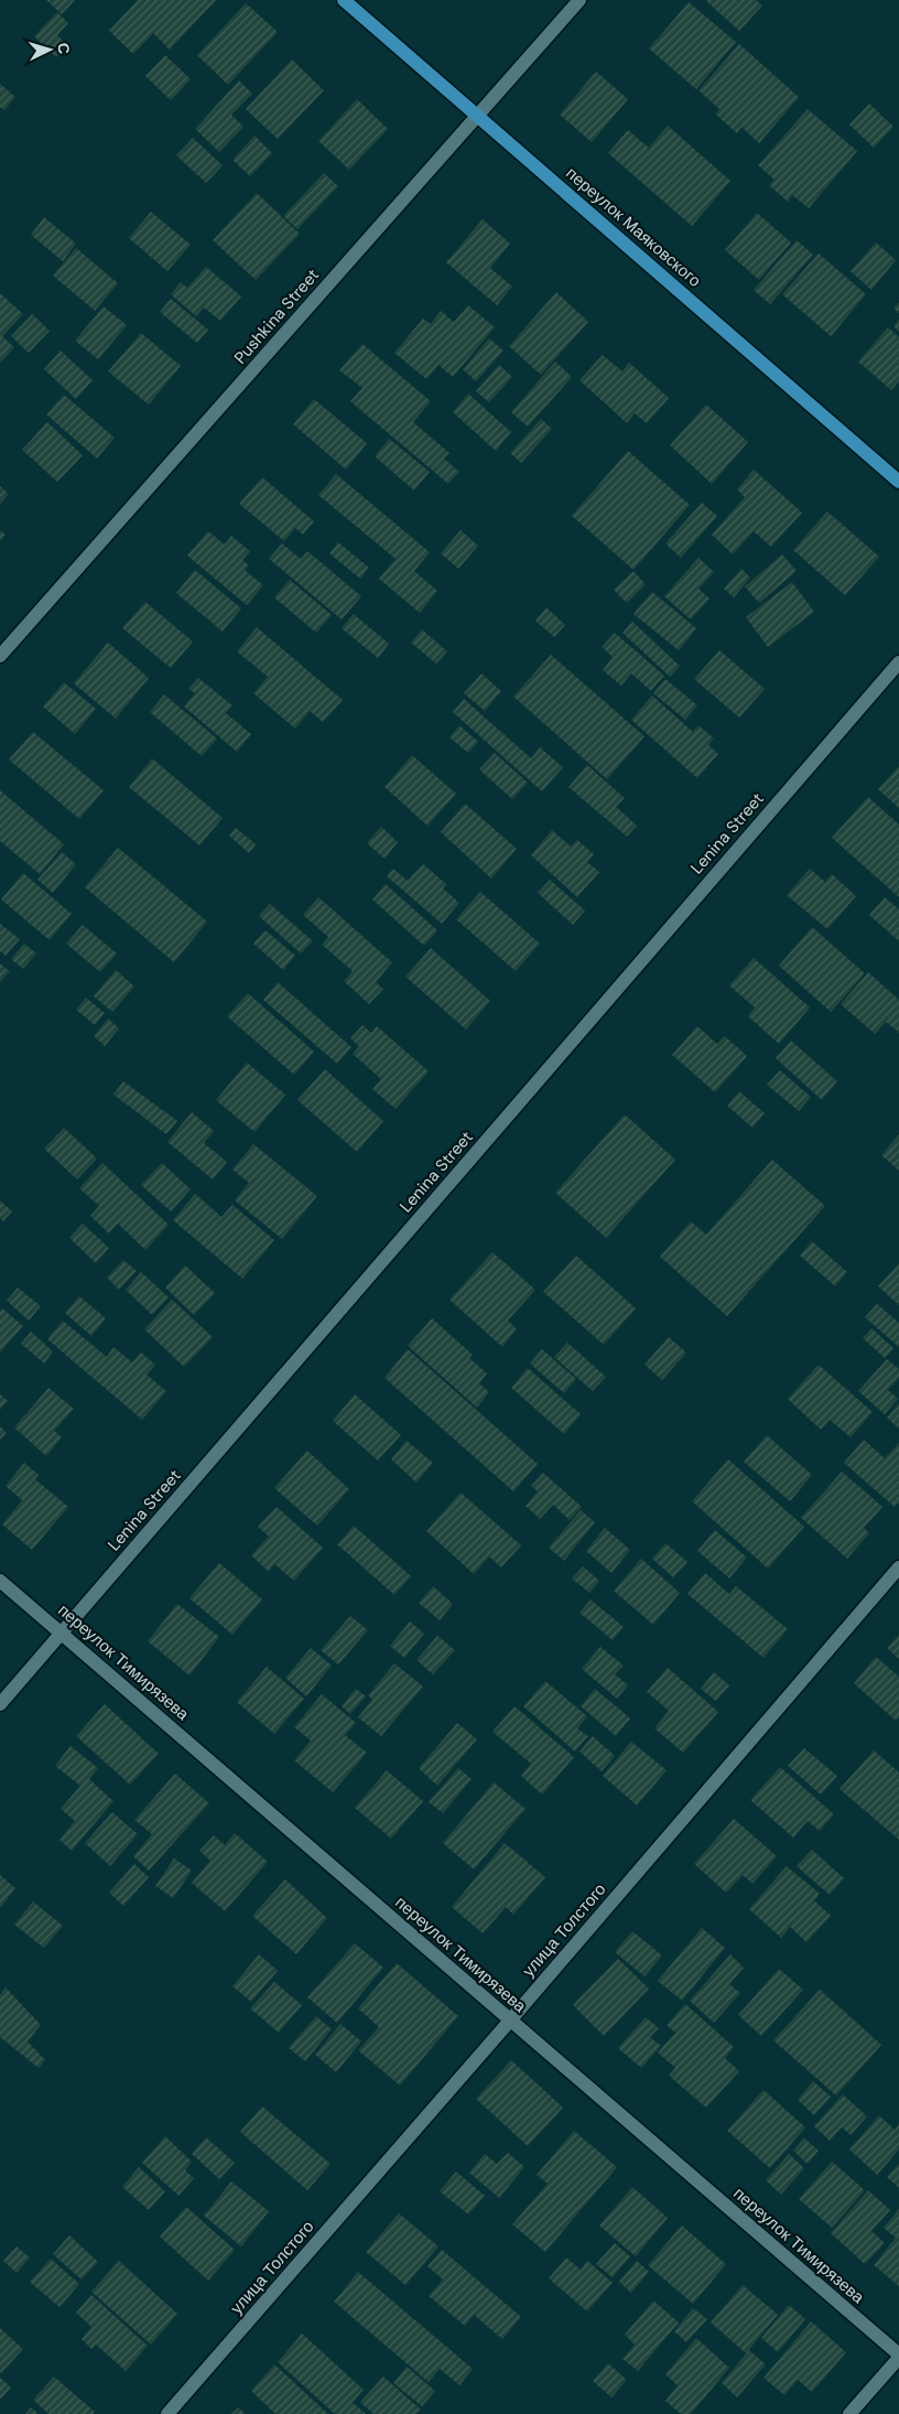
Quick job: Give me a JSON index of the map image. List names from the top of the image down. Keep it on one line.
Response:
{"streets":{"main road":["переулок Маяковского"],"street":["Pushkina Street","Lenina Street","переулок Тимирязева","улица Толстого"]},"crossings":[["переулок Маяковского","Pushkina Street"],["Lenina Street","переулок Тимирязева"],["переулок Тимирязева","улица Толстого"]],"north":"right"}
